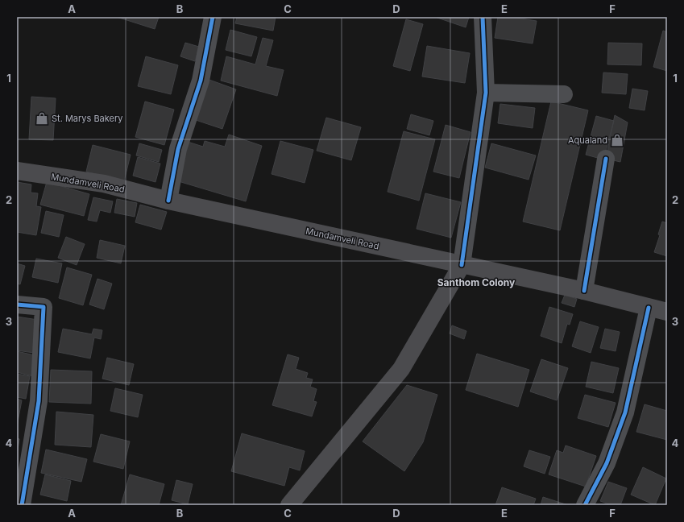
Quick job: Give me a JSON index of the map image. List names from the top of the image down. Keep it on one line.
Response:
{"streets":{"main road":["Mundamveli Road"]},"districts":["Santhom Colony"],"places":{"shop":["St. Marys Bakery","Aqualand"]},"grid":{"columns":["A","B","C","D","E","F"],"rows":["1","2","3","4"]}}
